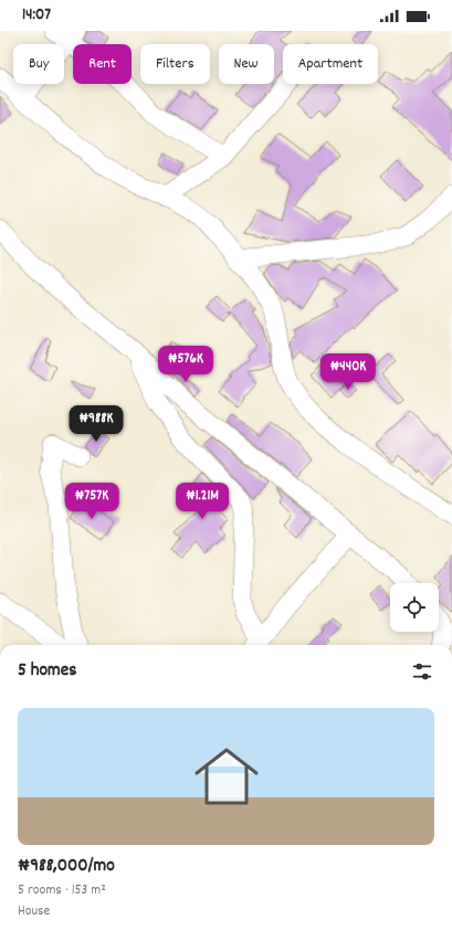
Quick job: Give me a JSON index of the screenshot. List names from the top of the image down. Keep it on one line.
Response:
{"page":{"status":"14:07","chip":["Buy","Rent","Filters","New","Apartment"],"price":["₦576K","₦440K","₦988K","₦757K","₦1.21M"],"heading":"5 homes","list":[{"name":"₦988,000/mo","note":"5 rooms · 153 m² · House"}]}}
